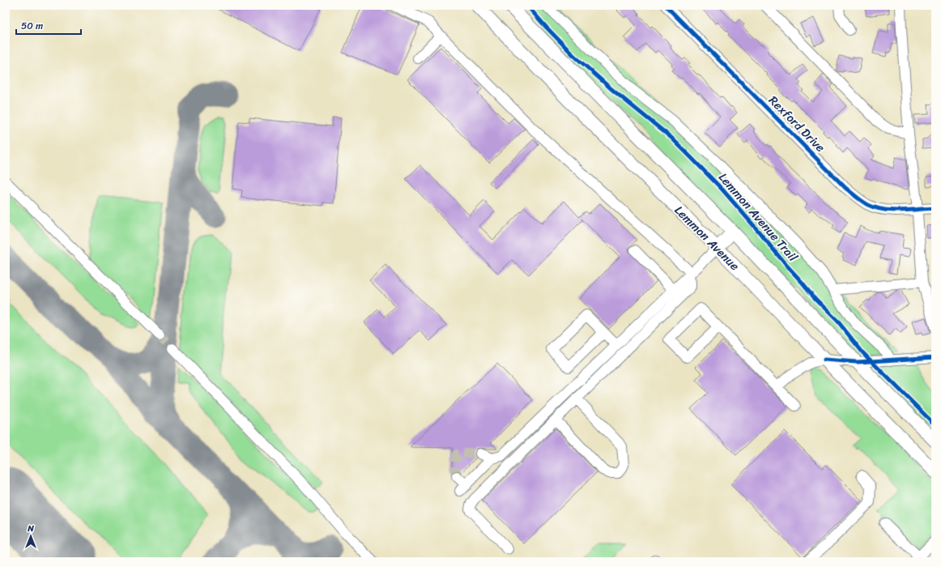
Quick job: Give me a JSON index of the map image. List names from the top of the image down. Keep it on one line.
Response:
{"streets":{"main road":["Lemmon Avenue"],"street":["Rexford Drive"],"cycle path":["Lemmon Avenue Trail"]},"scale_bar":"50 m","north":"top"}
